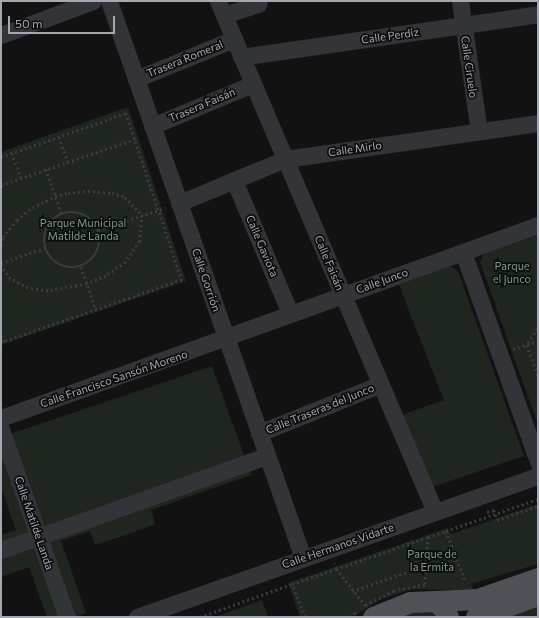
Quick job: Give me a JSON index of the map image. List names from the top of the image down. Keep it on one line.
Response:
{"streets":{"street":["Calle Perdiz","Trasera Romeral","Calle Ciruelo","Trasera Faisán","Calle Mirlo","Calle Gaviota","Calle Faisán","Calle Gorrión","Calle Junco","Calle Francisco Sansón Moreno","Calle Traseras del Junco","Calle Matilde Landa","Calle Hermanos Vidarte"]},"crossings":[["Calle Perdiz","Calle Ciruelo"],["Calle Perdiz","Calle Faisán"],["Trasera Romeral","Calle Faisán"],["Trasera Romeral","Calle Gorrión"],["Calle Ciruelo","Calle Mirlo"],["Trasera Faisán","Calle Faisán"],["Trasera Faisán","Calle Gorrión"],["Calle Mirlo","Calle Gaviota"],["Calle Mirlo","Calle Faisán"],["Calle Mirlo","Calle Gorrión"],["Calle Gaviota","Calle Junco"],["Calle Faisán","Calle Junco"],["Calle Faisán","Calle Traseras del Junco"],["Calle Faisán","Calle Hermanos Vidarte"],["Calle Gorrión","Calle Junco"],["Calle Gorrión","Calle Francisco Sansón Moreno"],["Calle Gorrión","Calle Traseras del Junco"],["Calle Gorrión","Calle Hermanos Vidarte"],["Calle Junco","Calle Francisco Sansón Moreno"],["Calle Francisco Sansón Moreno","Calle Matilde Landa"]],"parks":["Parque Municipal Matilde Landa","Parque el Junco","Parque de la Ermita"],"scale_bar":"50 m"}
